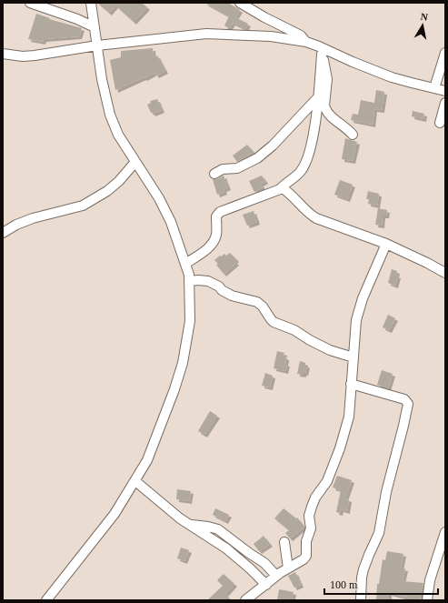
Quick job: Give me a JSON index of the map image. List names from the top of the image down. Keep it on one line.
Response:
{"scale_bar":"100 m","north":"top"}
